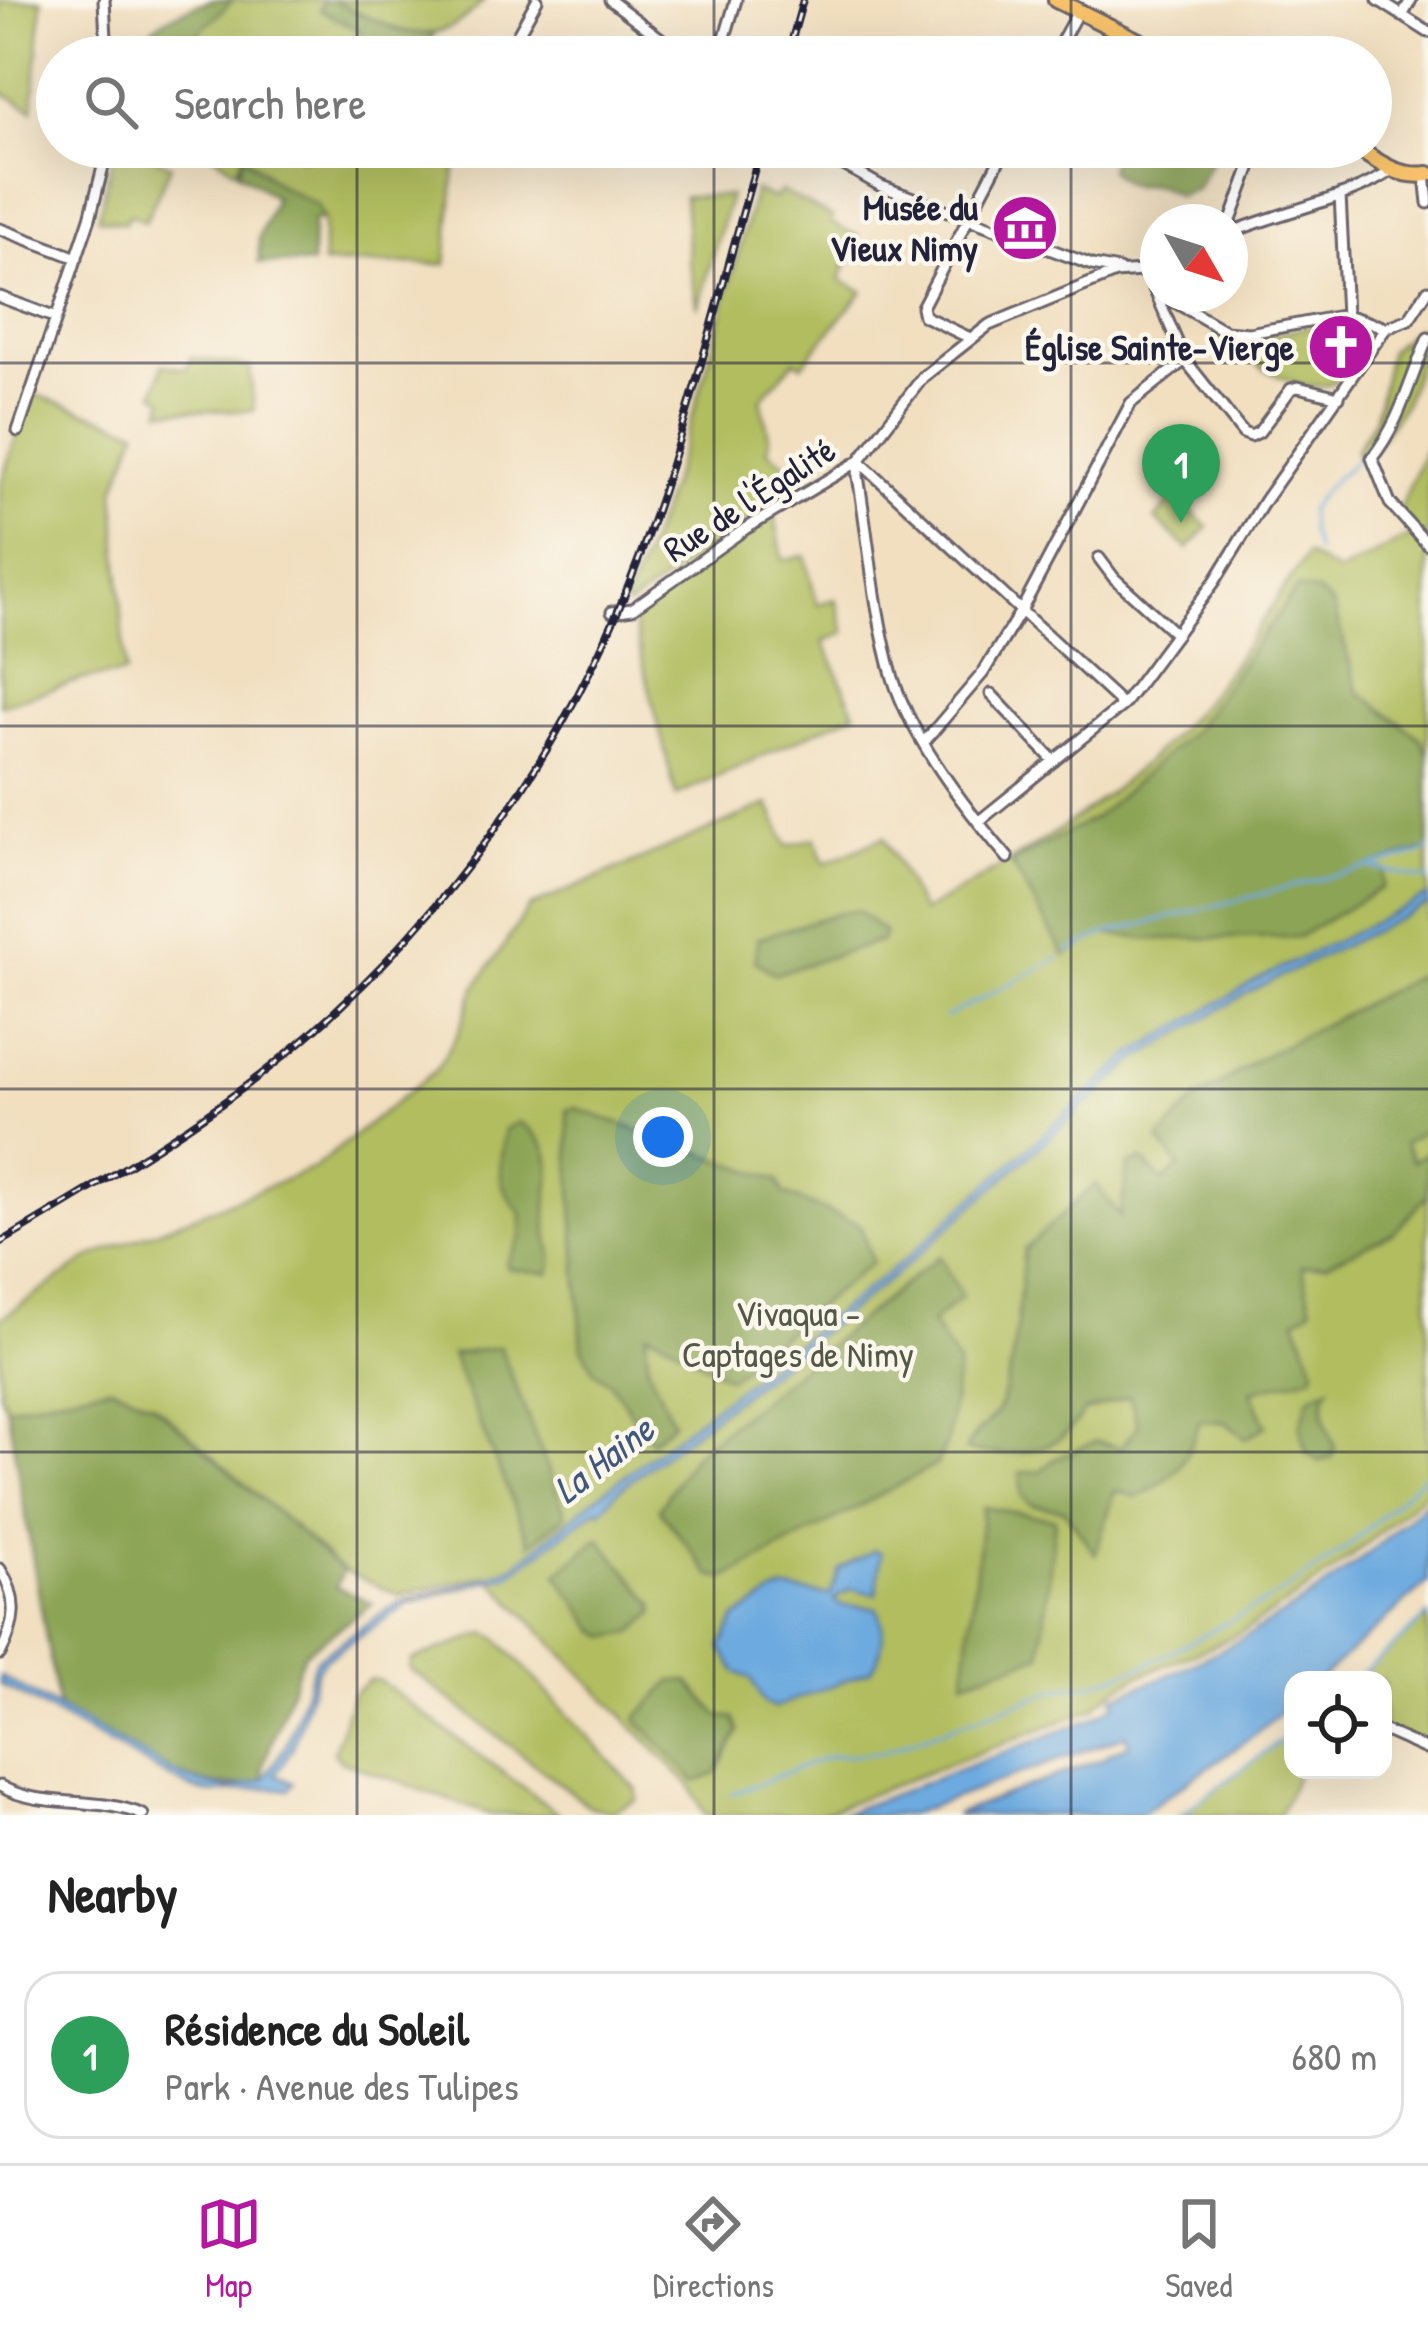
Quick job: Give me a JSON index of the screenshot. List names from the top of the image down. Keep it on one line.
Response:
{"streets":{"street":["Rue de l'Égalité"]},"water":["La Haine"],"parks":["Vivaqua - Captages de Nimy"],"places":{"museum":["Musée du Vieux Nimy"],"church":["Église Sainte-Vierge"]},"north":"bottom right","page":{"search":"Search here","pins":"1","heading":"Nearby","list":[{"mark":"1","name":"Résidence du Soleil","note":"Park · Avenue des Tulipes","value":"680 m"}],"nav":["Map","Directions","Saved"]}}
